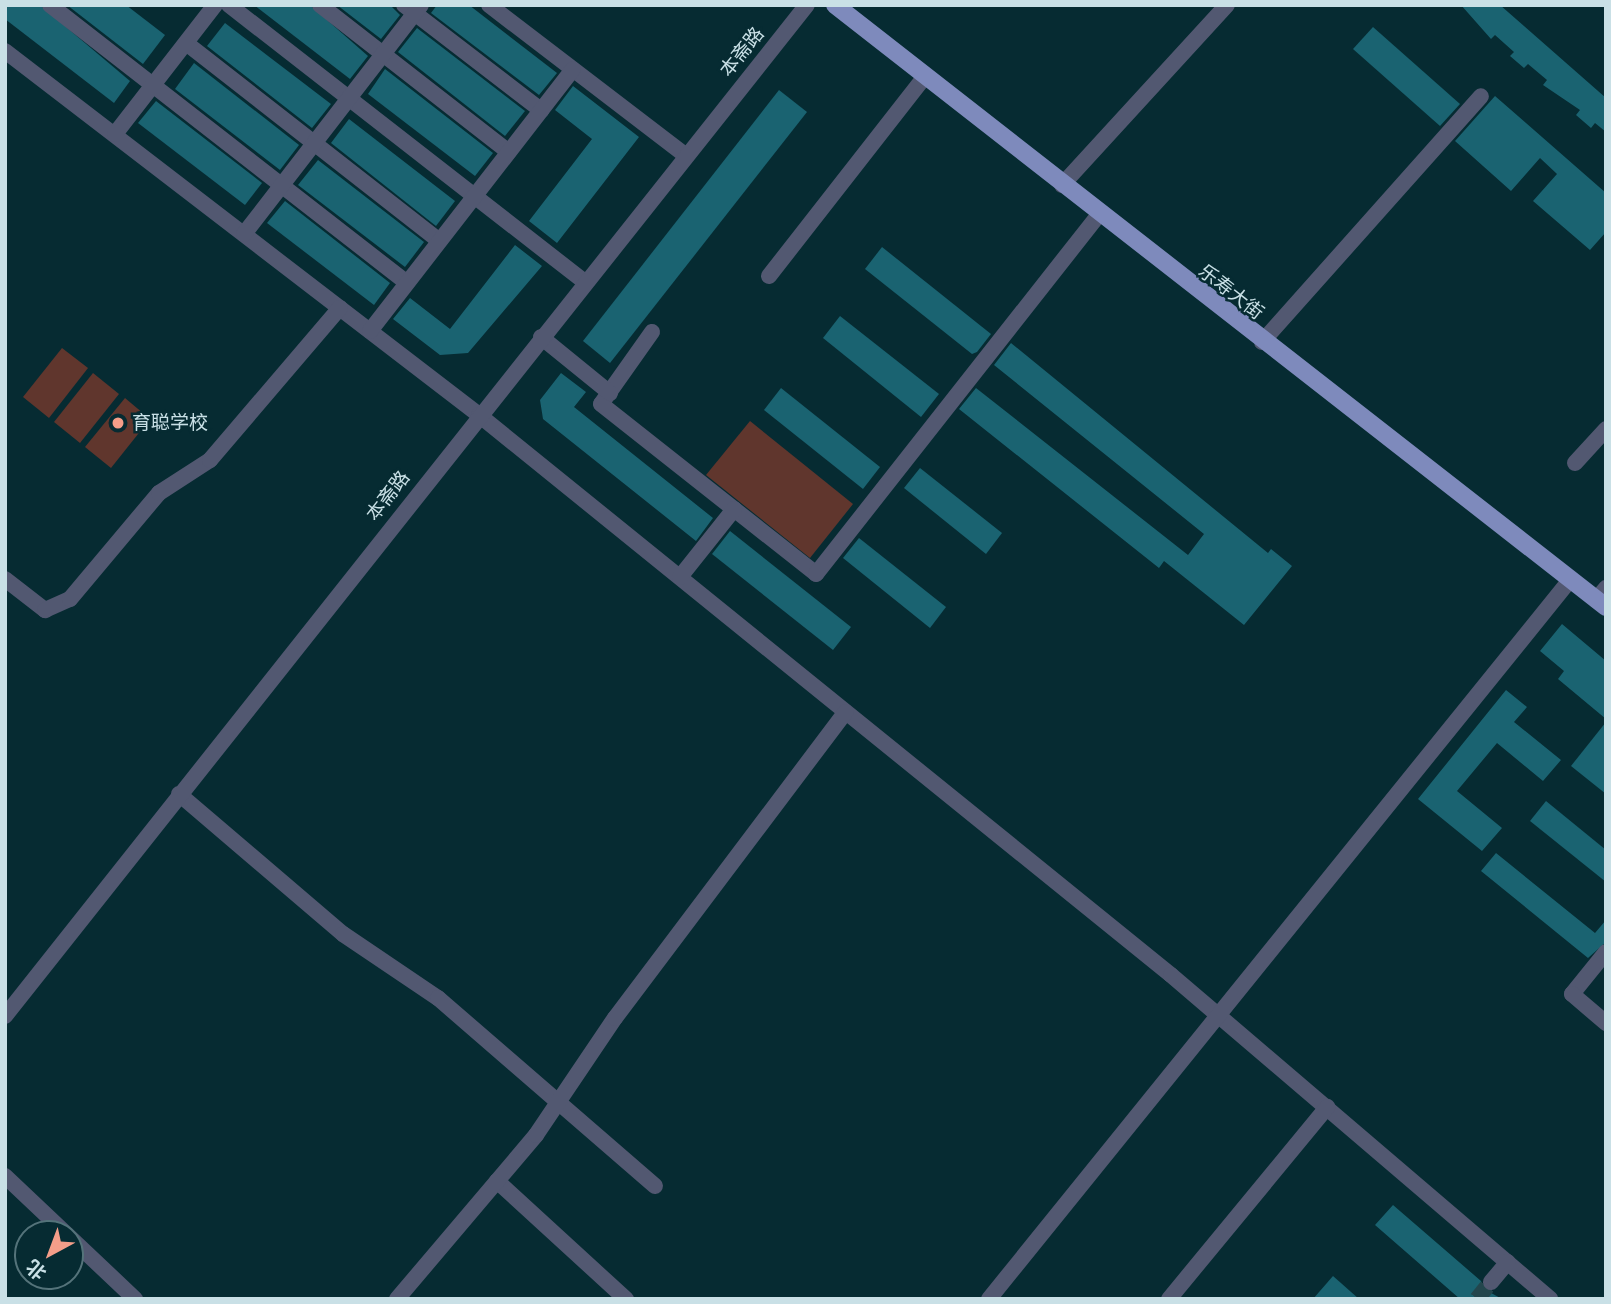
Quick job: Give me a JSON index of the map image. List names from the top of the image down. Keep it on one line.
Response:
{"streets":{"main road":["乐寿大街"],"street":["本斋路"]},"places":["育聪学校"],"north":"bottom left"}
